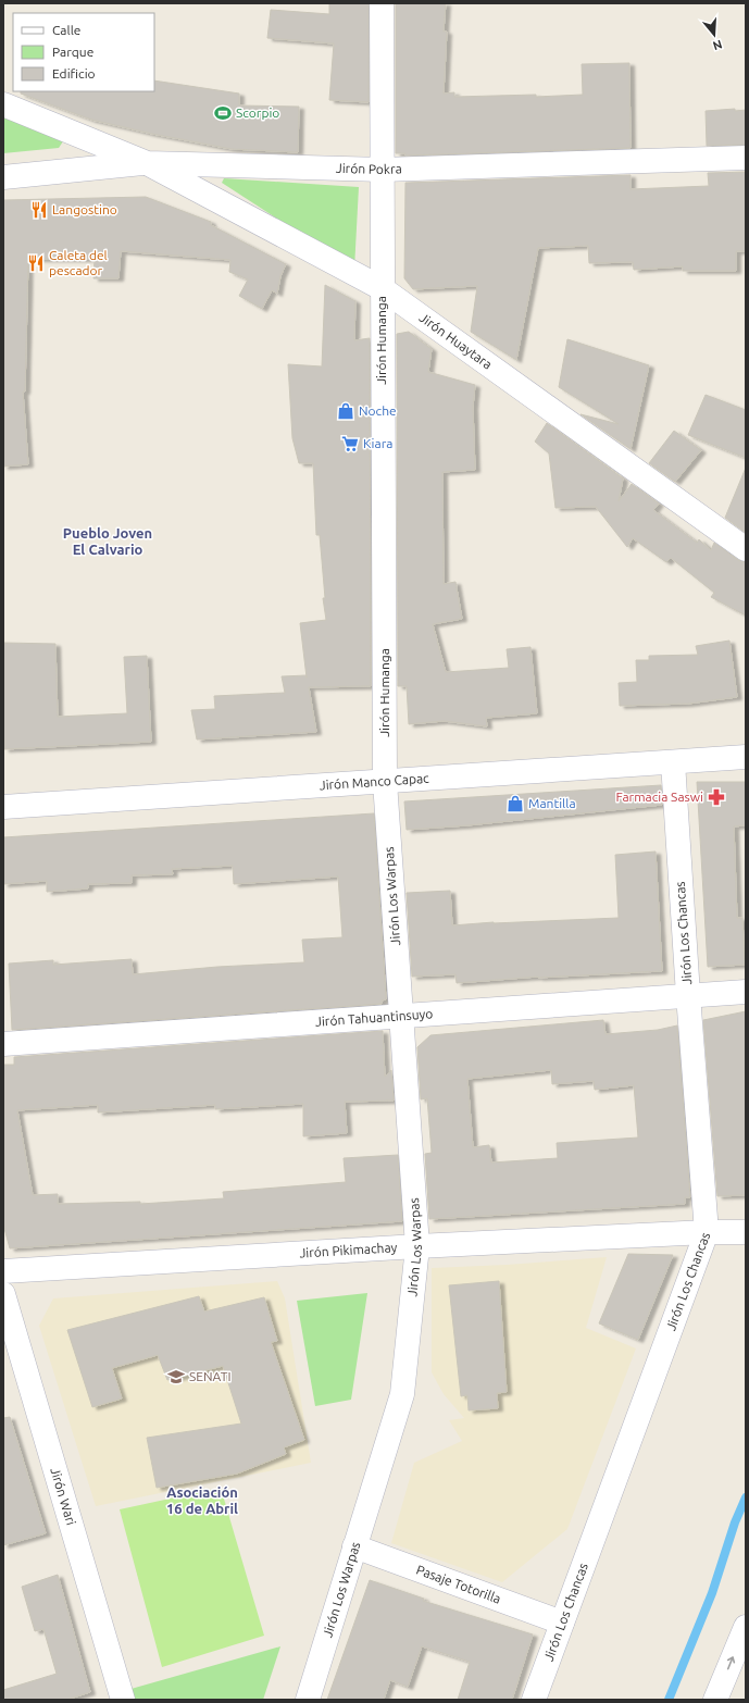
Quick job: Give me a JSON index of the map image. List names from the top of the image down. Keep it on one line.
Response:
{"streets":{"street":["Jirón Pokra","Jirón Humanga","Jirón Huaytara","Jirón Manco Capac","Jirón Los Warpas","Jirón Los Chancas","Jirón Tahuantinsuyo","Jirón Pikimachay","Jirón Wari","Pasaje Totorilla"]},"crossings":[["Jirón Pokra","Jirón Humanga"],["Jirón Pokra","Jirón Huaytara"],["Jirón Humanga","Jirón Huaytara"],["Jirón Humanga","Jirón Manco Capac"],["Jirón Humanga","Jirón Los Warpas"],["Jirón Manco Capac","Jirón Los Warpas"],["Jirón Manco Capac","Jirón Los Chancas"],["Jirón Los Warpas","Jirón Tahuantinsuyo"],["Jirón Los Warpas","Jirón Pikimachay"],["Jirón Los Warpas","Pasaje Totorilla"],["Jirón Los Chancas","Jirón Tahuantinsuyo"],["Jirón Los Chancas","Jirón Pikimachay"],["Jirón Los Chancas","Pasaje Totorilla"]],"districts":["Pueblo Joven El Calvario","Asociación 16 de Abril"],"places":{"sports":["Scorpio"],"restaurant":["Langostino","Caleta del pescador"],"shop":["Noche","Mantilla"],"supermarket":["Kiara"],"pharmacy":["Farmacia Saswi"],"school or university":["SENATI"]},"legend":["Calle","Parque","Edificio"],"north":"bottom"}
